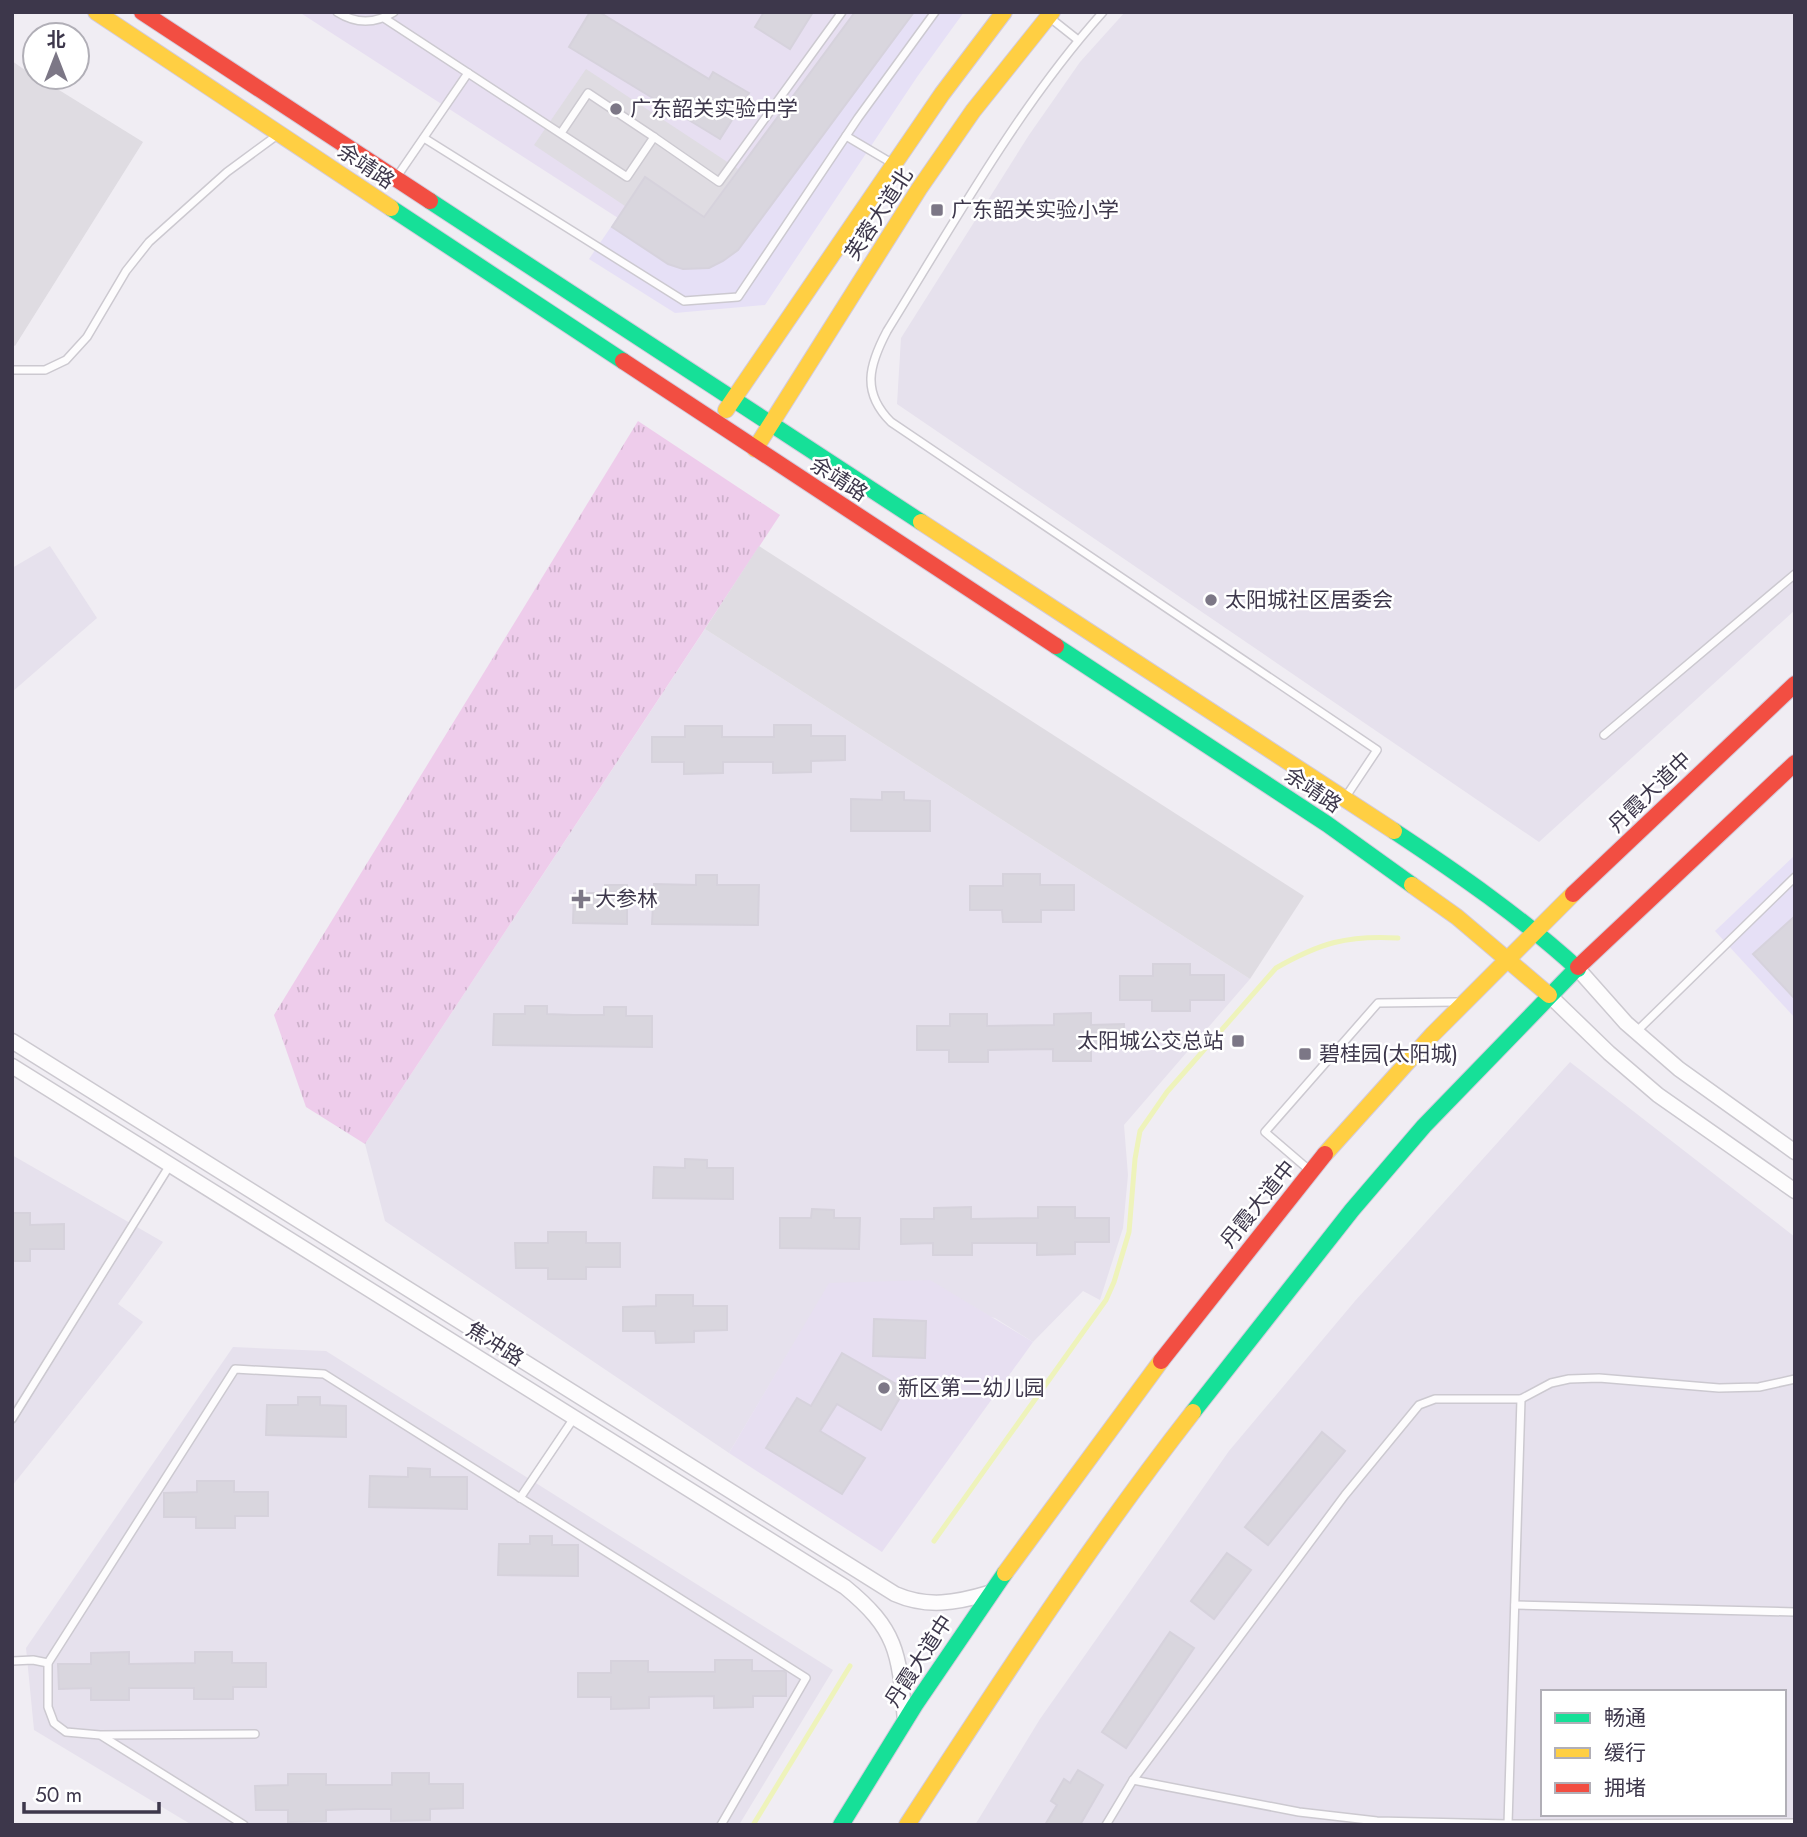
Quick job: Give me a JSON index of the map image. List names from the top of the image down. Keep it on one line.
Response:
{"streets":{"main road":["余靖路","芙蓉大道北","丹霞大道中"],"street":["焦冲路"]},"crossings":[["余靖路","芙蓉大道北"],["余靖路","丹霞大道中"],["丹霞大道中","焦冲路"]],"places":{"other":["广东韶关实验中学","太阳城社区居委会","新区第二幼儿园"],"transit":["广东韶关实验小学","太阳城公交总站","碧桂园(太阳城)"],"health":["大参林"]},"legend":["畅通","缓行","拥堵"],"scale_bar":"50 m","north":"top"}
